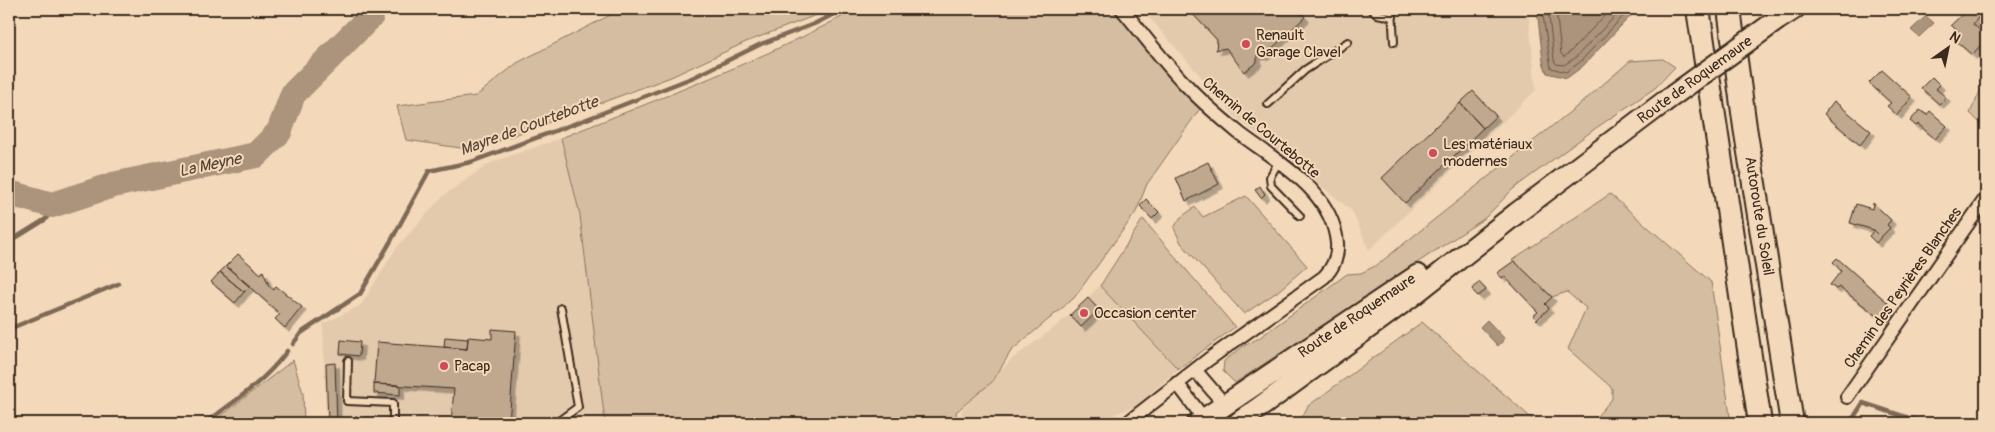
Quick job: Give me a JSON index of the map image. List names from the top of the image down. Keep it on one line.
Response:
{"streets":{"highway":["Autoroute du Soleil"],"main road":["Route de Roquemaure"],"street":["Chemin de Courtebotte","Chemin des Peyrières Blanches"]},"water":["Mayre de Courtebotte","La Meyne"],"places":["Renault Garage Clavel","Les matériaux modernes","Occasion center","Pacap"],"north":"top right"}
